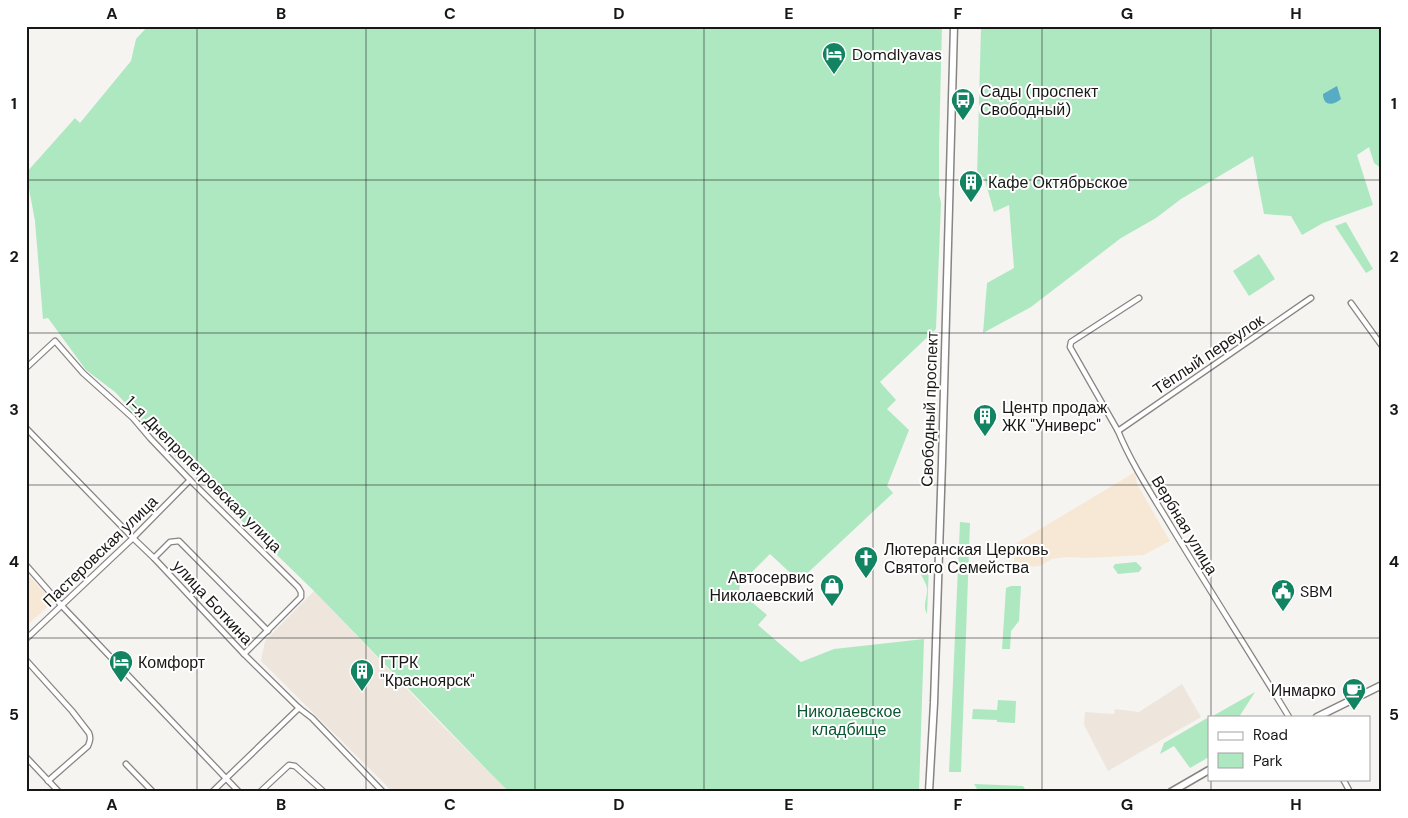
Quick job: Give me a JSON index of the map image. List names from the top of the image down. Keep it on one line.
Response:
{"streets":{"main road":["Свободный проспект"],"street":["Тёплый переулок","1-я Днепропетровская улица","Вербная улица","Пастеровская улица","улица Боткина"]},"crossings":[["Тёплый переулок","Вербная улица"],["1-я Днепропетровская улица","Пастеровская улица"],["1-я Днепропетровская улица","улица Боткина"],["Пастеровская улица","улица Боткина"]],"parks":["Николаевское кладбище"],"places":{"hotel":["Domdlyavas","Комфорт"],"bus stop":["Сады (проспект Свободный)"],"building":["Кафе Октябрьское","Центр продаж ЖК \"Универс\"","ГТРК \"Красноярск\""],"church":["Лютеранская Церковь Святого Семейства"],"shop":["Автосервис Николаевский"],"public building":["SBM"],"cafe":["Инмарко"]},"legend":["Road","Park"],"grid":{"columns":["A","B","C","D","E","F","G","H"],"rows":["1","2","3","4","5"]}}
